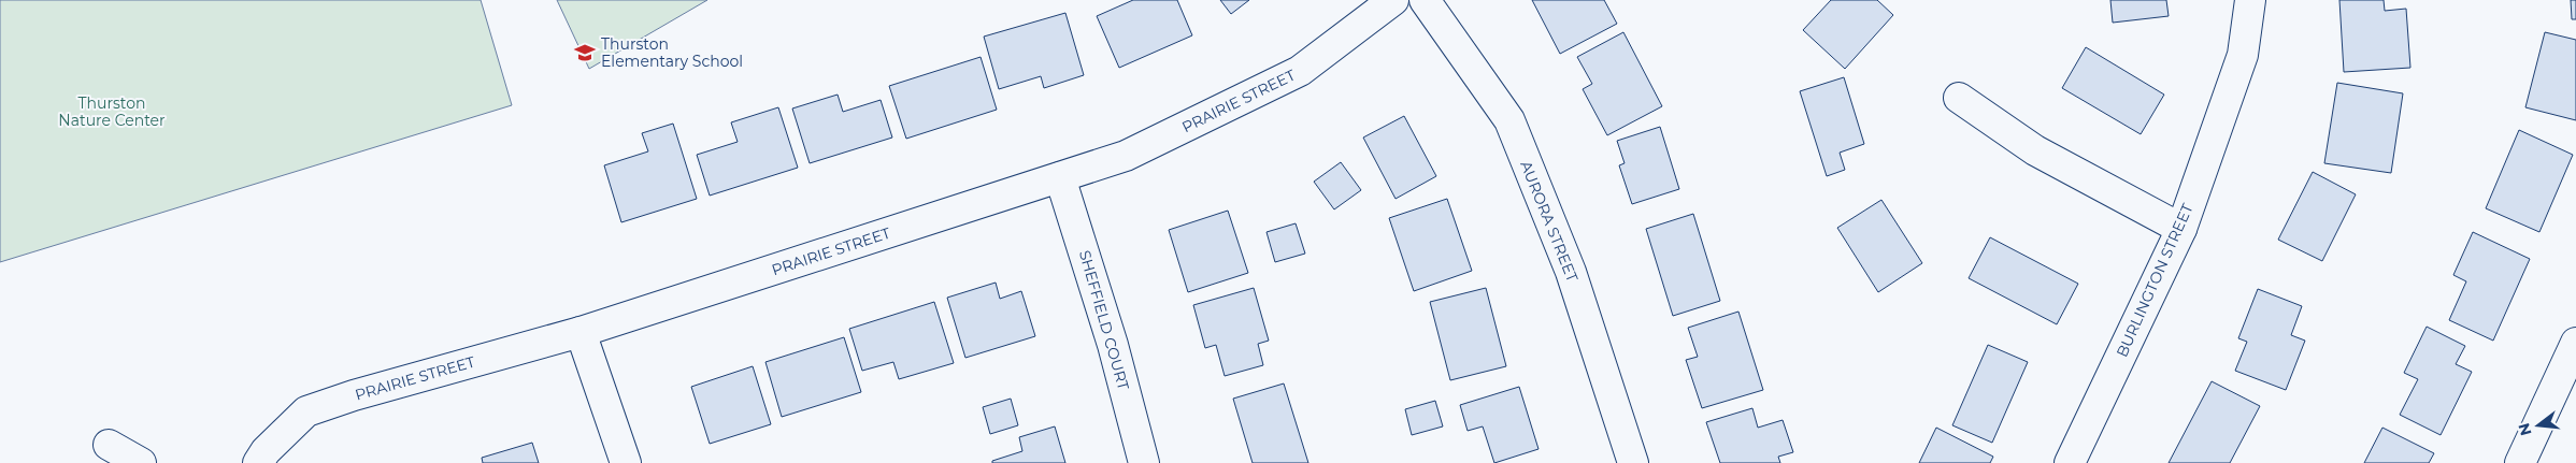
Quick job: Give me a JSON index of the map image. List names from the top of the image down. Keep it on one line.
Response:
{"streets":{"street":["PRAIRIE STREET","AURORA STREET","BURLINGTON STREET","SHEFFIELD COURT"]},"crossings":[["PRAIRIE STREET","SHEFFIELD COURT"]],"parks":["Thurston Nature Center"],"places":{"school or university":["Thurston Elementary School"]},"north":"left"}
